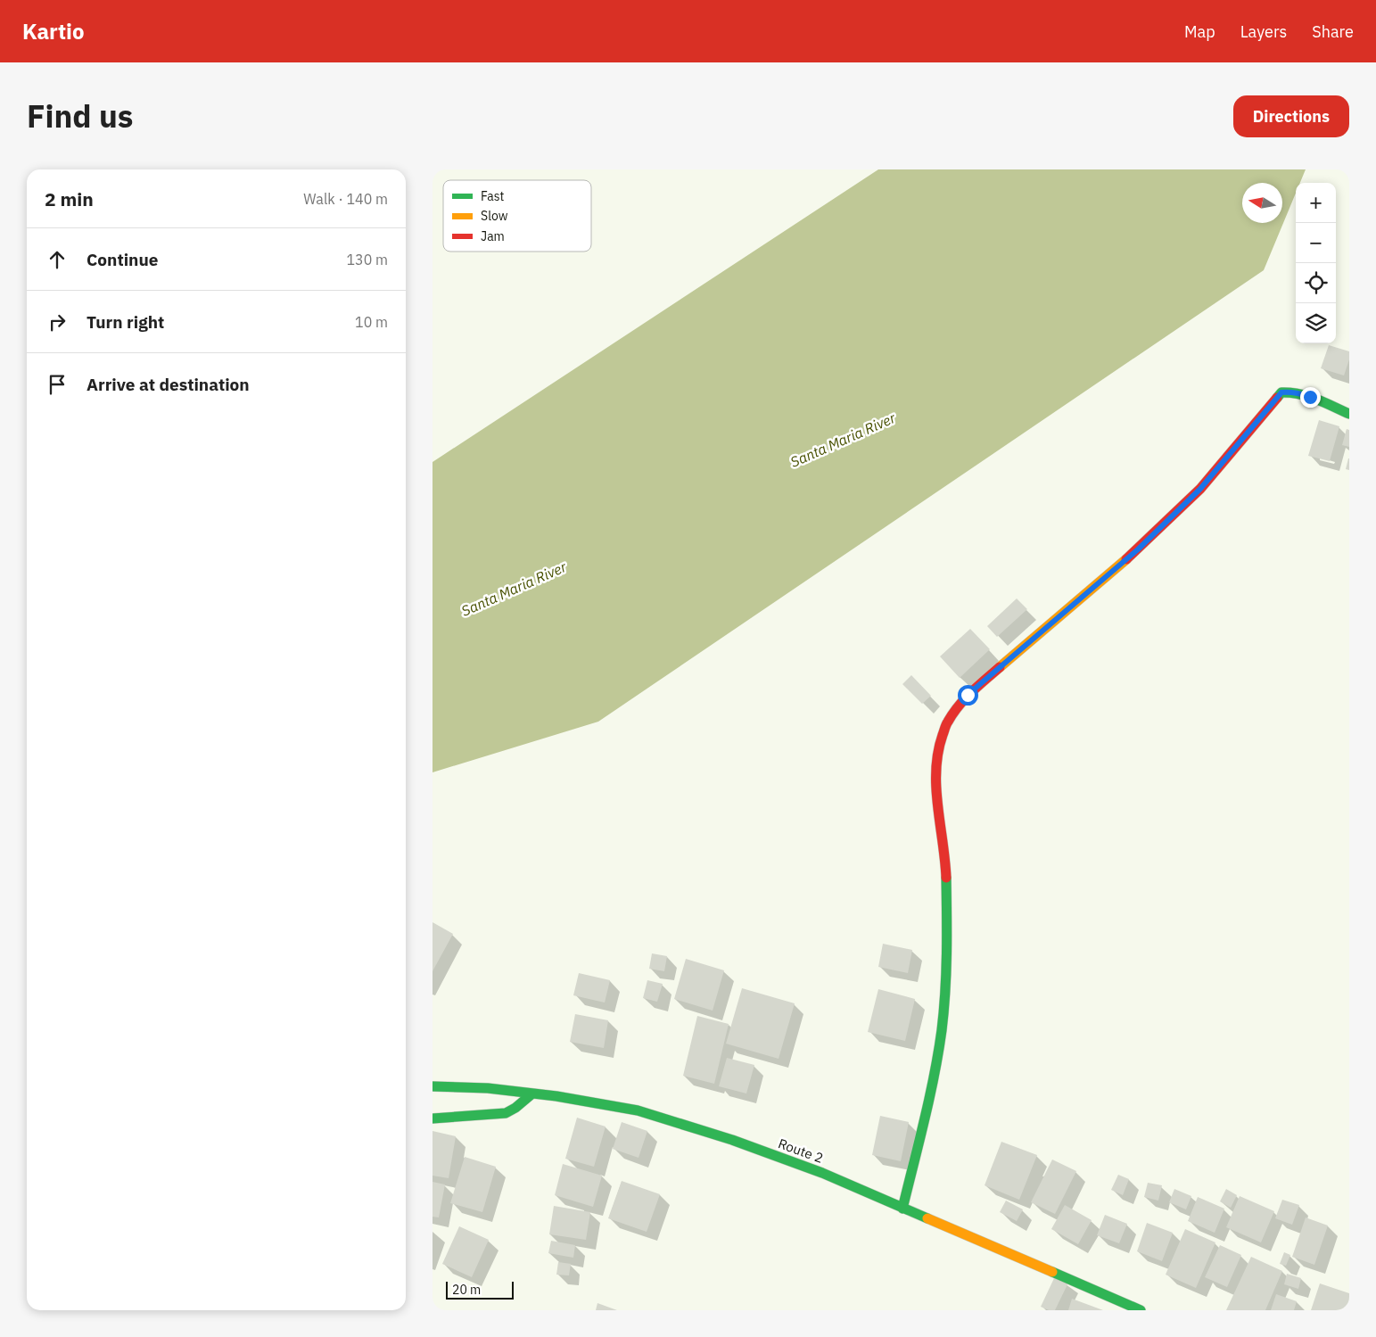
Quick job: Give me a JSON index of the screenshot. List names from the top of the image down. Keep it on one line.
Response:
{"streets":{"main road":["Route 2"]},"water":["Santa Maria River"],"legend":["Fast","Slow","Jam"],"scale_bar":"20 m","north":"left","page":{"header":"Kartio","nav":["Map","Layers","Share"],"title":"Find us","buttons":"Directions","heading":["2 min","Walk · 140 m"],"map_buttons":["+","−"],"list":[["Continue","130 m"],["Turn right","10 m"],"Arrive at destination"],"scale":"20 m"}}
